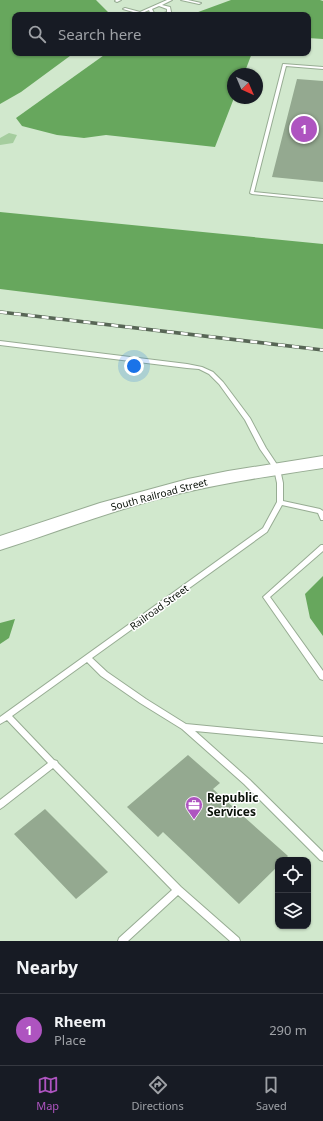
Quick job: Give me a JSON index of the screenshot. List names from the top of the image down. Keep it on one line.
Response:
{"streets":{"street":["South Railroad Street"],"lane":["Railroad Street"]},"crossings":[["South Railroad Street","Railroad Street"]],"places":{"office":["Republic Services"]},"north":"bottom right","page":{"search":"Search here","pins":"1","heading":"Nearby","list":[{"mark":"1","name":"Rheem","note":"Place","value":"290 m"}],"nav":["Map","Directions","Saved"]}}
